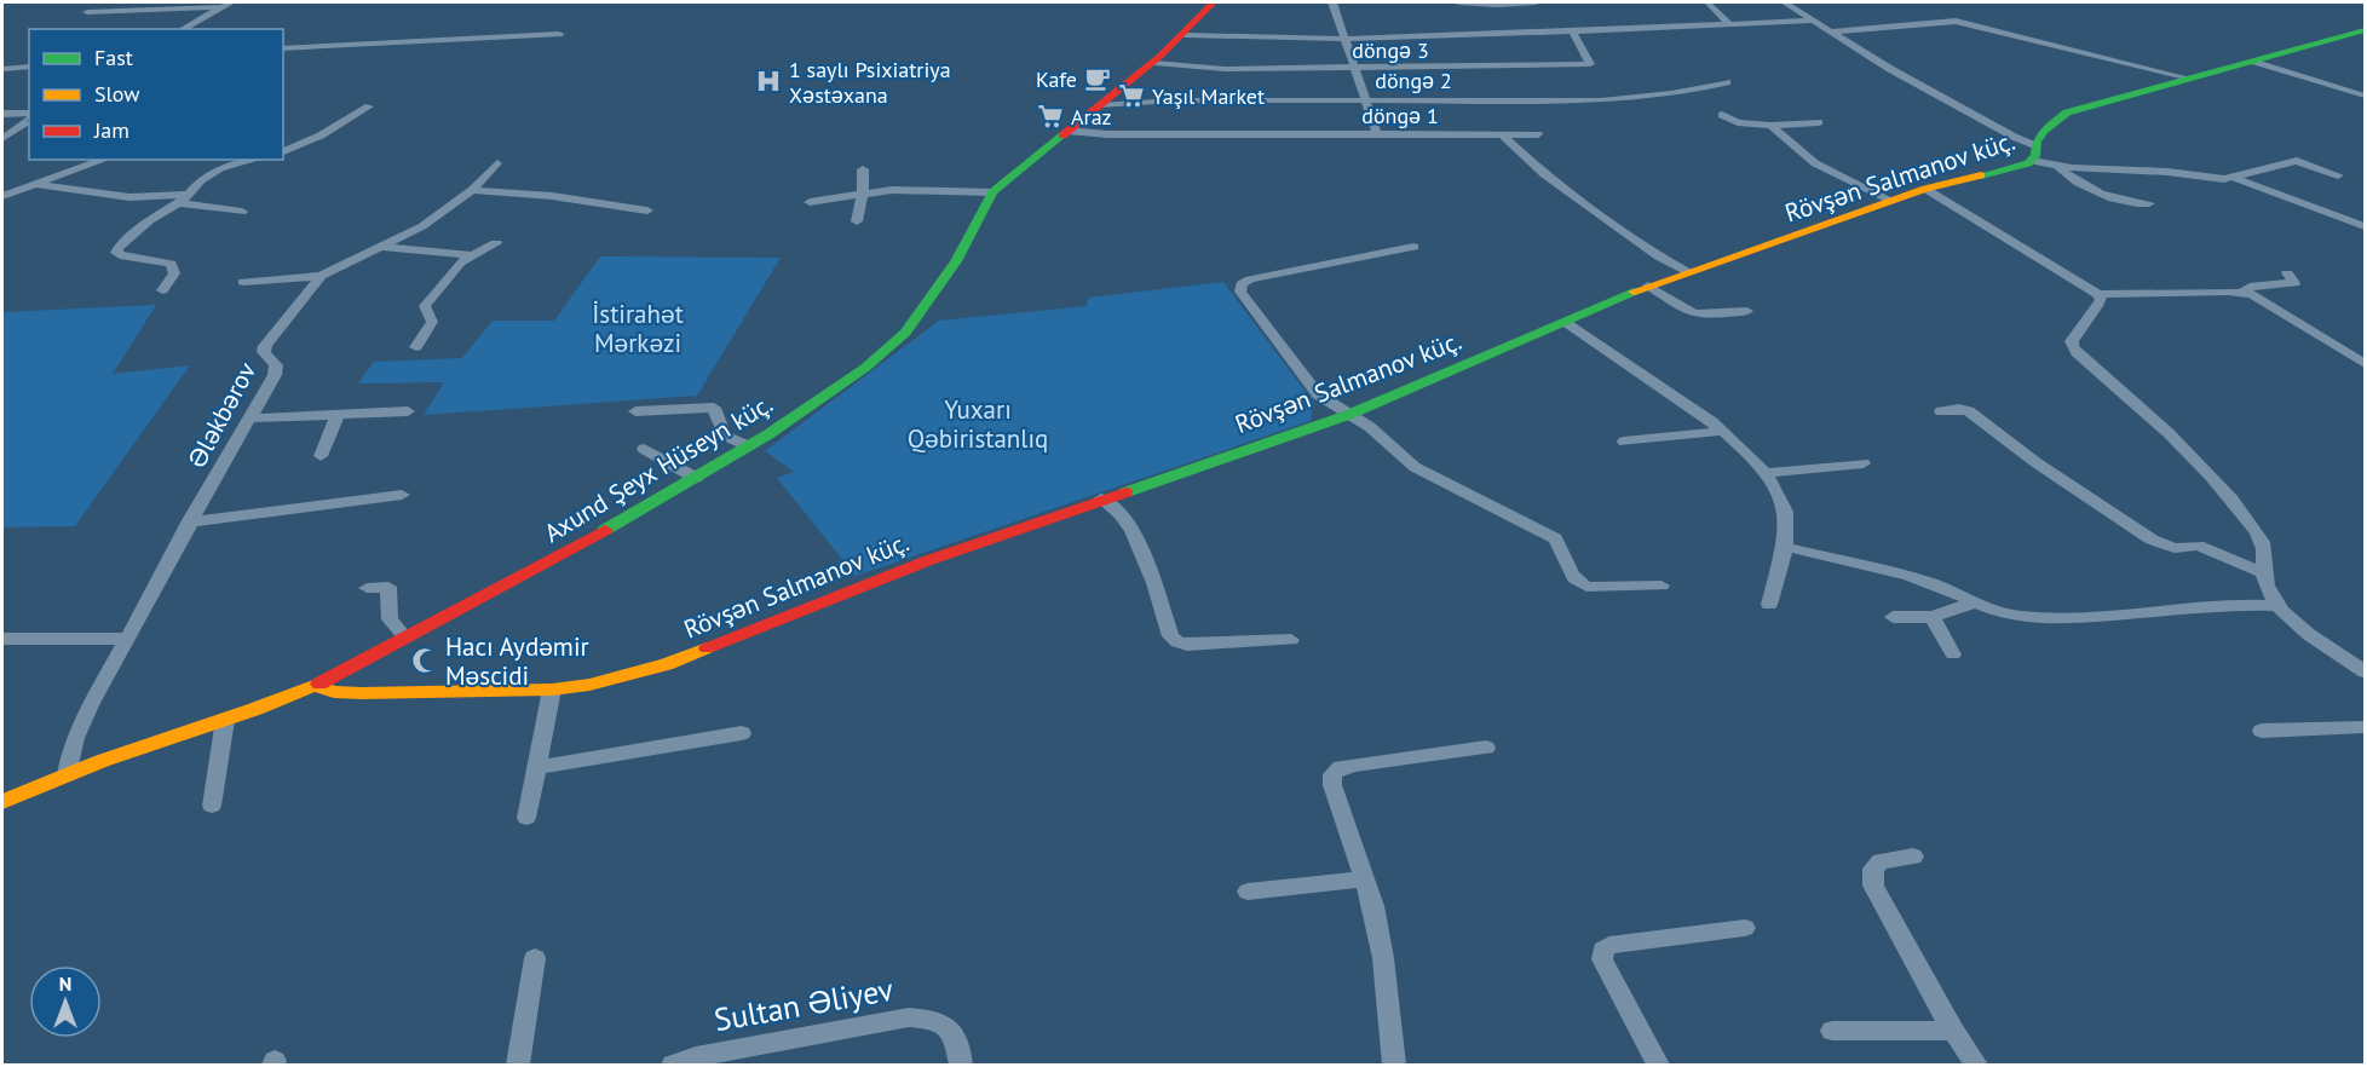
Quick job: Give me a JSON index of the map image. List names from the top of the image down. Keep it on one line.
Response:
{"streets":{"street":["döngə 3","döngə 2","döngə 1","Rövşən Salmanov küç.","Ələkbərov","Axund Şeyx Hüseyn küç.","Sultan Əliyev"]},"crossings":[["döngə 3","Axund Şeyx Hüseyn küç."],["döngə 2","Axund Şeyx Hüseyn küç."],["döngə 1","Axund Şeyx Hüseyn küç."],["Rövşən Salmanov küç.","Axund Şeyx Hüseyn küç."],["Ələkbərov","Axund Şeyx Hüseyn küç."]],"parks":["İstirahət Mərkəzi","Yuxarı Qəbiristanlıq"],"places":{"cafe":["Kafe"],"hospital":["1 saylı Psixiatriya Xəstəxana"],"supermarket":["Yaşıl Market","Araz"],"mosque":["Hacı Aydəmir Məscidi"]},"legend":["Fast","Slow","Jam"],"north":"top"}
